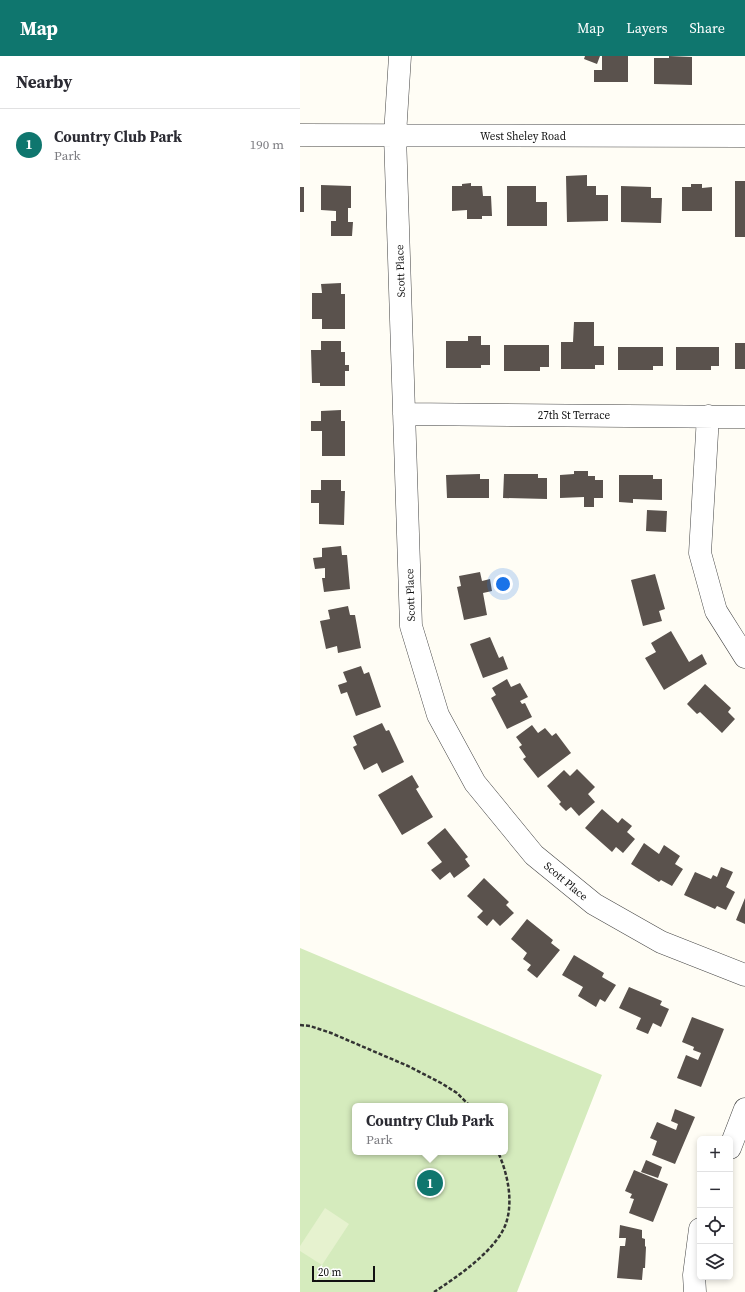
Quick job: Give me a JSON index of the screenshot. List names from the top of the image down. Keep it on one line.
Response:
{"streets":{"street":["West Sheley Road","Scott Place","27th St Terrace"]},"crossings":[["West Sheley Road","Scott Place"],["Scott Place","27th St Terrace"]],"scale_bar":"20 m","page":{"header":"Map","nav":["Map","Layers","Share"],"heading":"Nearby","list":[{"mark":"1","name":"Country Club Park","note":"Park","value":"190 m"}],"popup":["Country Club Park","Park"],"map_buttons":["+","−"],"pins":"1","scale":"20 m"}}
